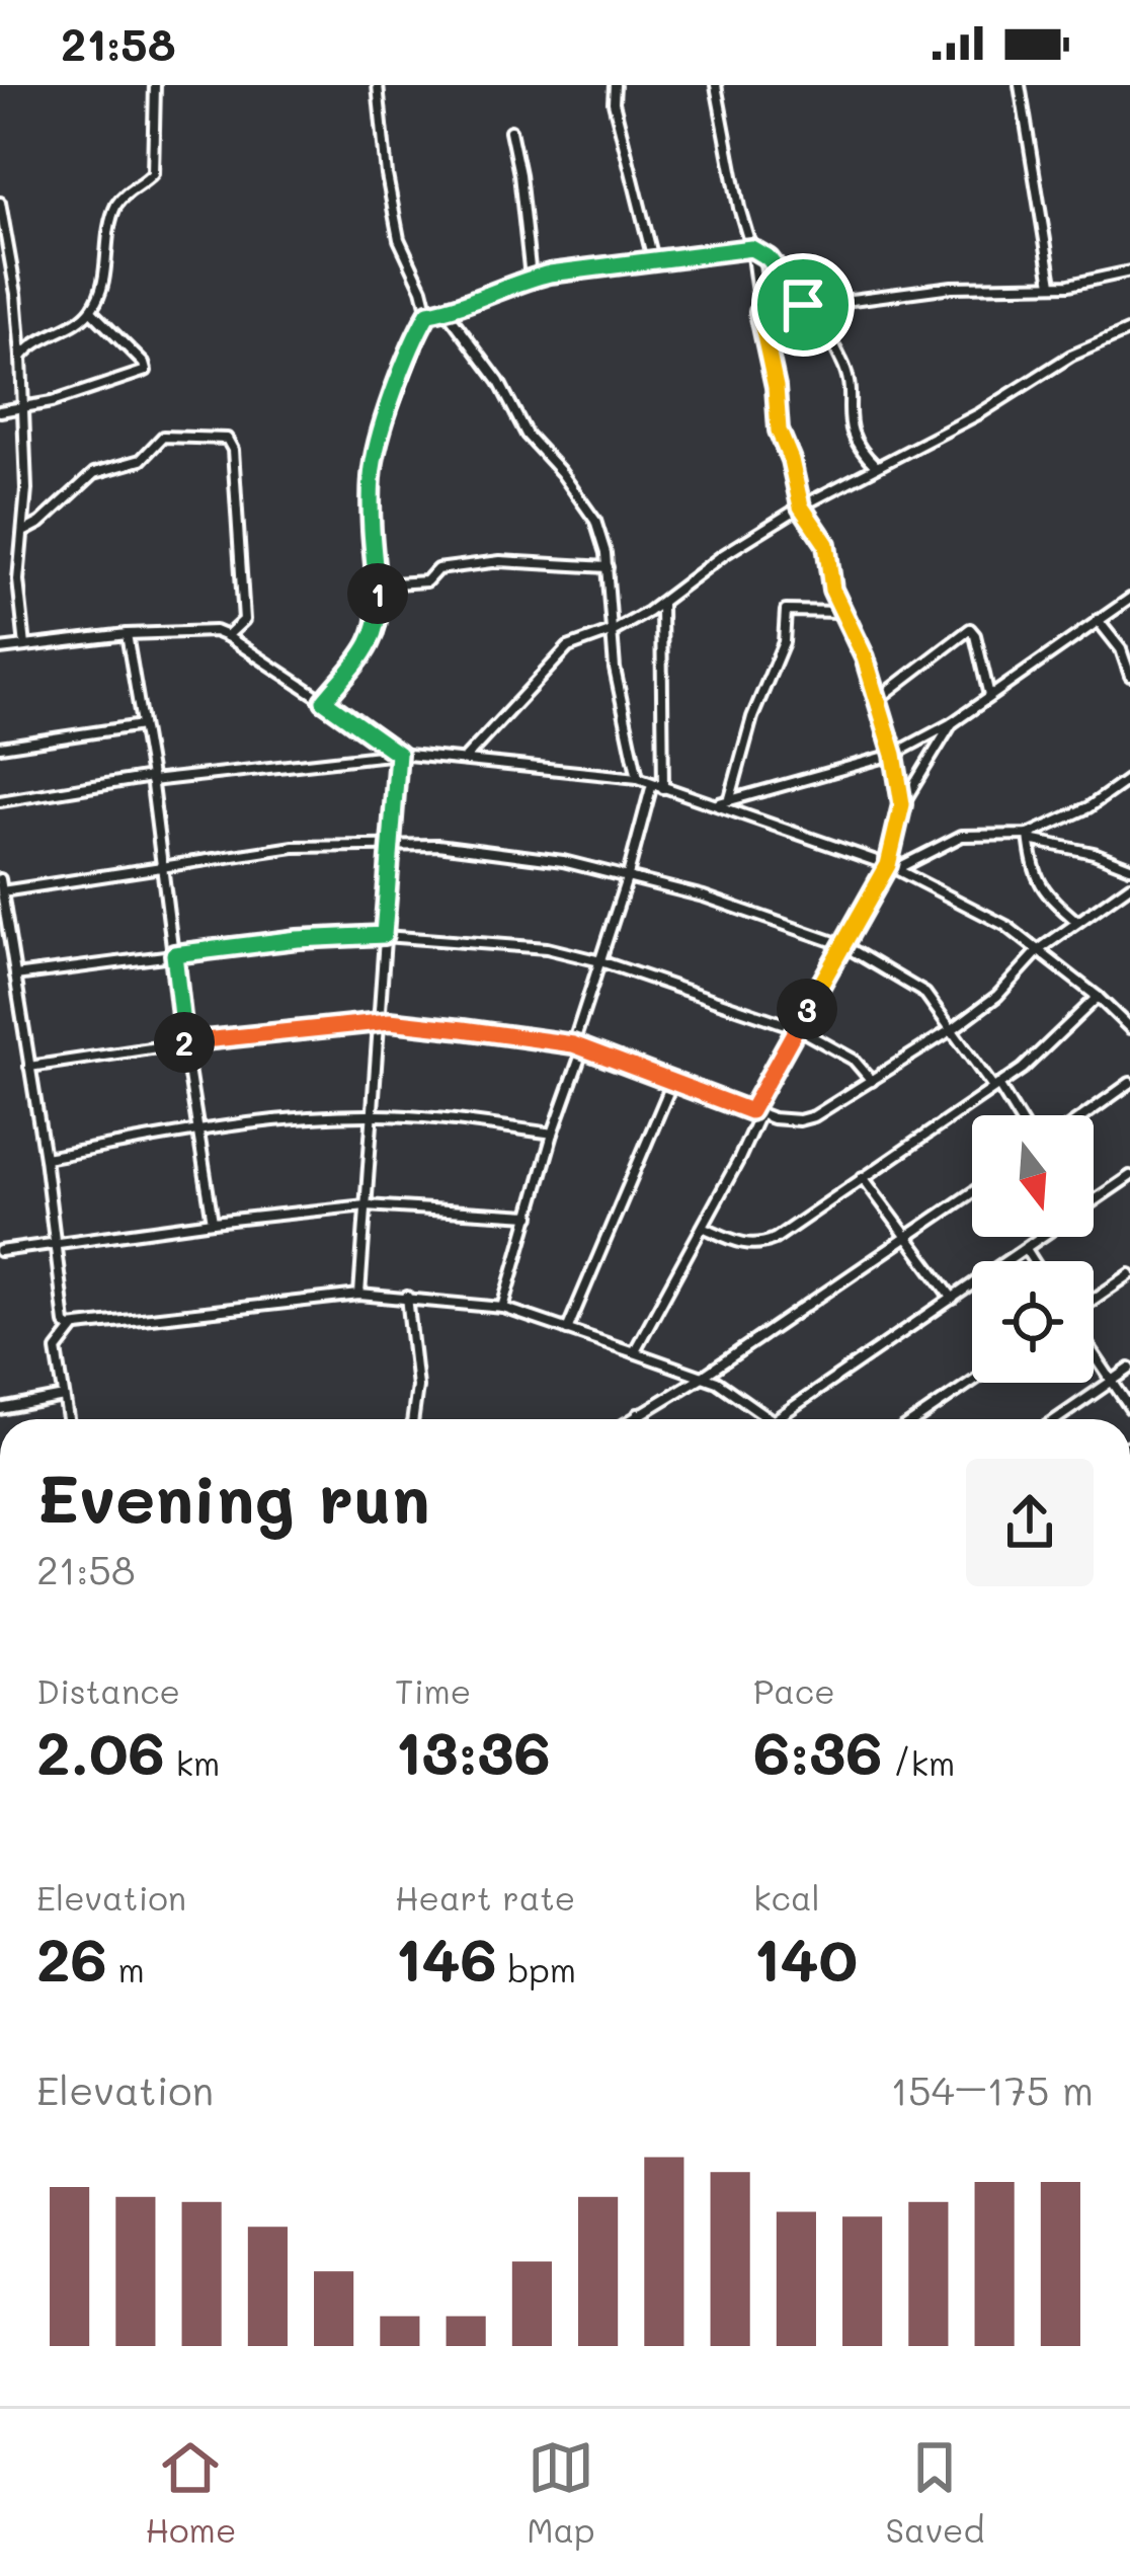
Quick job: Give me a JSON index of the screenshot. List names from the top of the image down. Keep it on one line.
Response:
{"north":"bottom","page":{"status":"21:58","pins":["1","3","2"],"heading":["Evening run","21:58"],"stats":[["Distance","2.06 km"],["Time","13:36"],["Pace","6:36 /km"],["Elevation","26 m"],["Heart rate","146 bpm"],["kcal","140"]],"chart":["Elevation","154–175 m"],"tabs":["Home","Map","Saved"]}}
